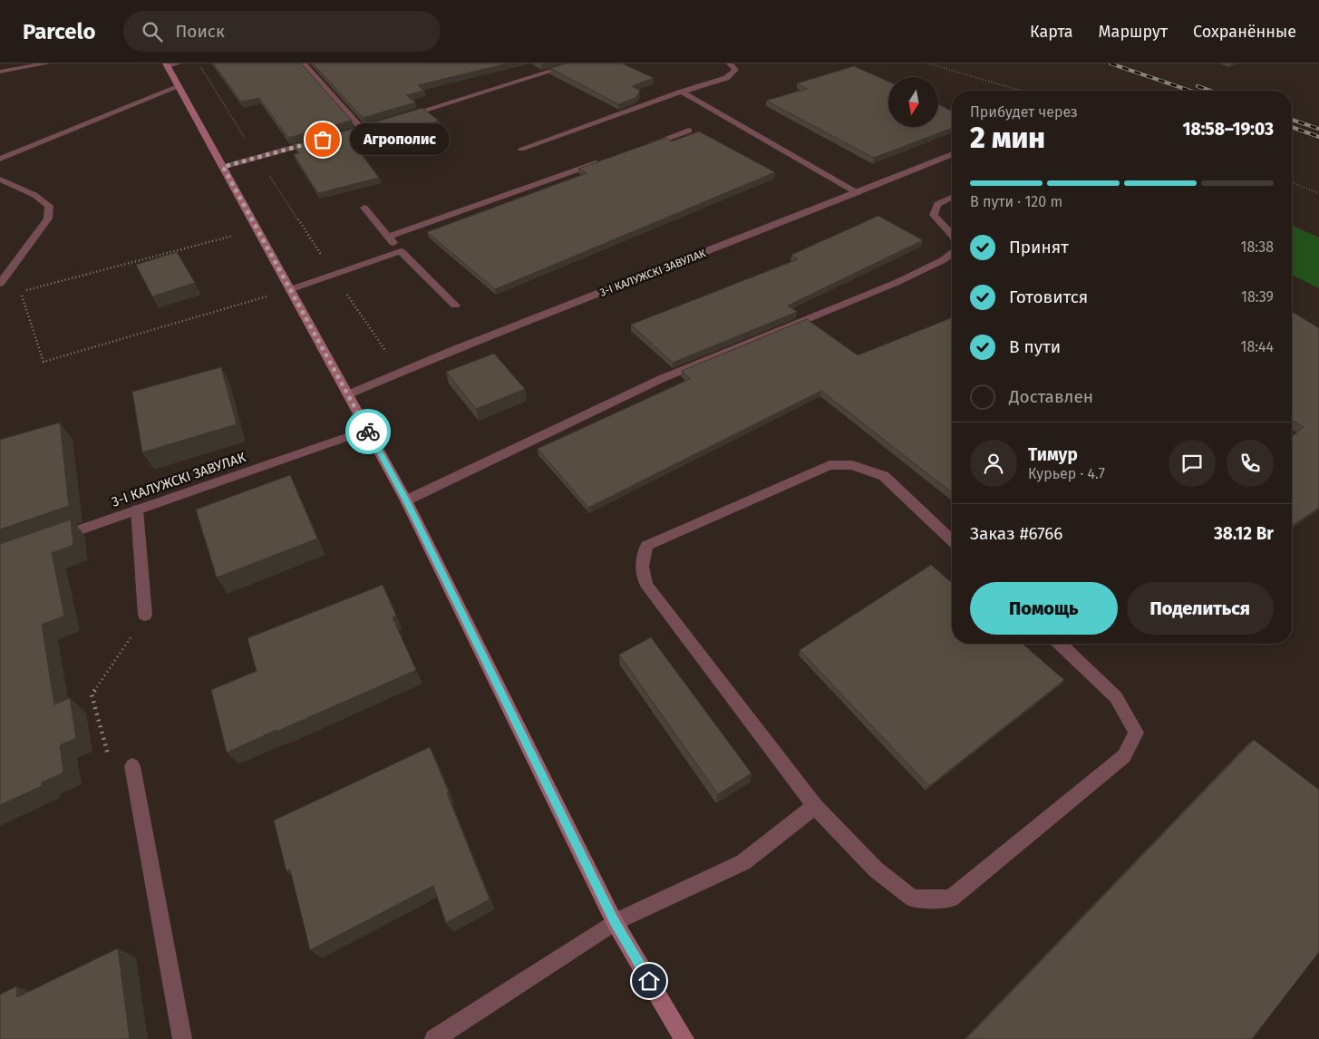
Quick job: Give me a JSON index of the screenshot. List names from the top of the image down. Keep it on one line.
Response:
{"streets":{"street":["3-І КАЛУЖСКІ ЗАВУЛАК"]},"places":["Агрополис"],"north":"bottom","page":{"header":"Parcelo","search":"Поиск","nav":["Карта","Маршрут","Сохранённые"],"heading":["2 мин","Прибудет через","18:58–19:03"],"panel":["Тимур","Курьер · 4.7","Заказ #6766","38.12 Br"],"bubble":"Агрополис","bar":"В пути · 120 m","list":[["Принят","18:38"],["Готовится","18:39"],["В пути","18:44"],"Доставлен"],"buttons":["Помощь","Поделиться"]}}
